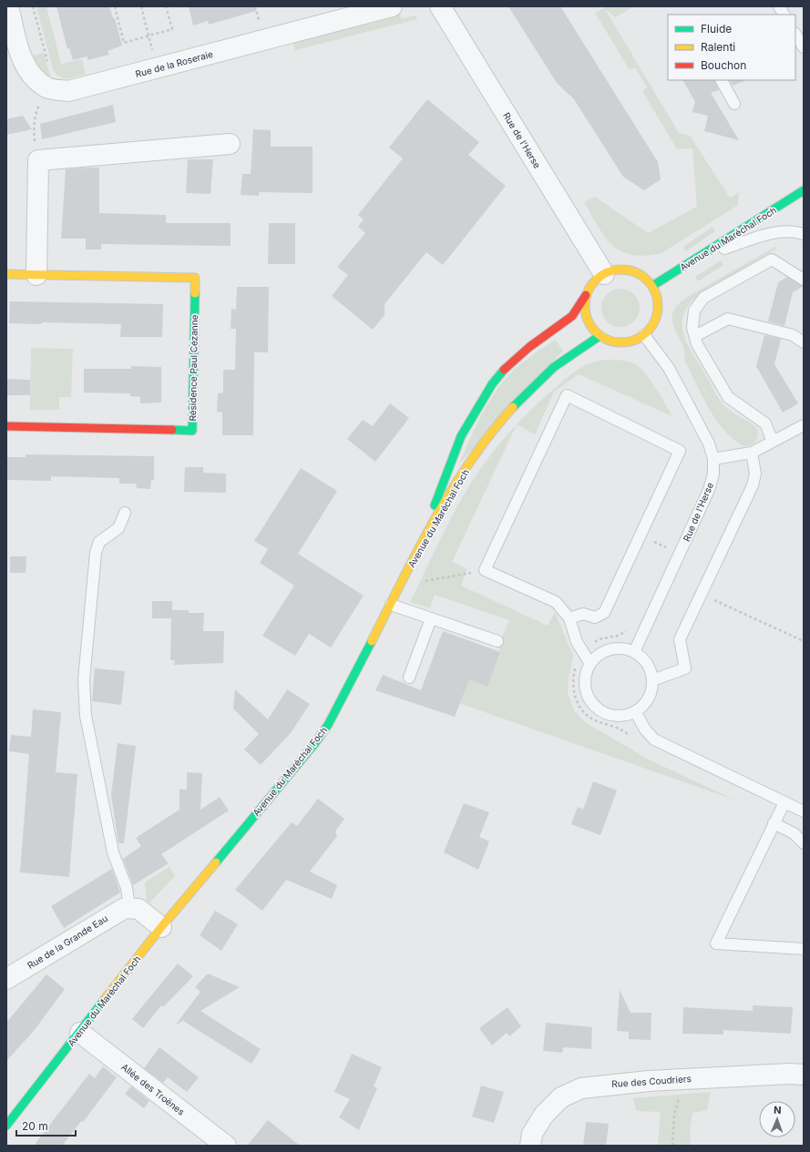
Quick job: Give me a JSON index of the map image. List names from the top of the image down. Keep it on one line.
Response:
{"streets":{"street":["Rue de la Roseraie","Rue de l'Herse","Avenue du Maréchal Foch","Résidence Paul Cézanne","Rue de la Grande Eau","Rue des Coudriers","Allée des Troënes"]},"crossings":[["Rue de l'Herse","Avenue du Maréchal Foch"],["Avenue du Maréchal Foch","Allée des Troënes"]],"legend":["Fluide","Ralenti","Bouchon"],"scale_bar":"20 m","north":"top"}
